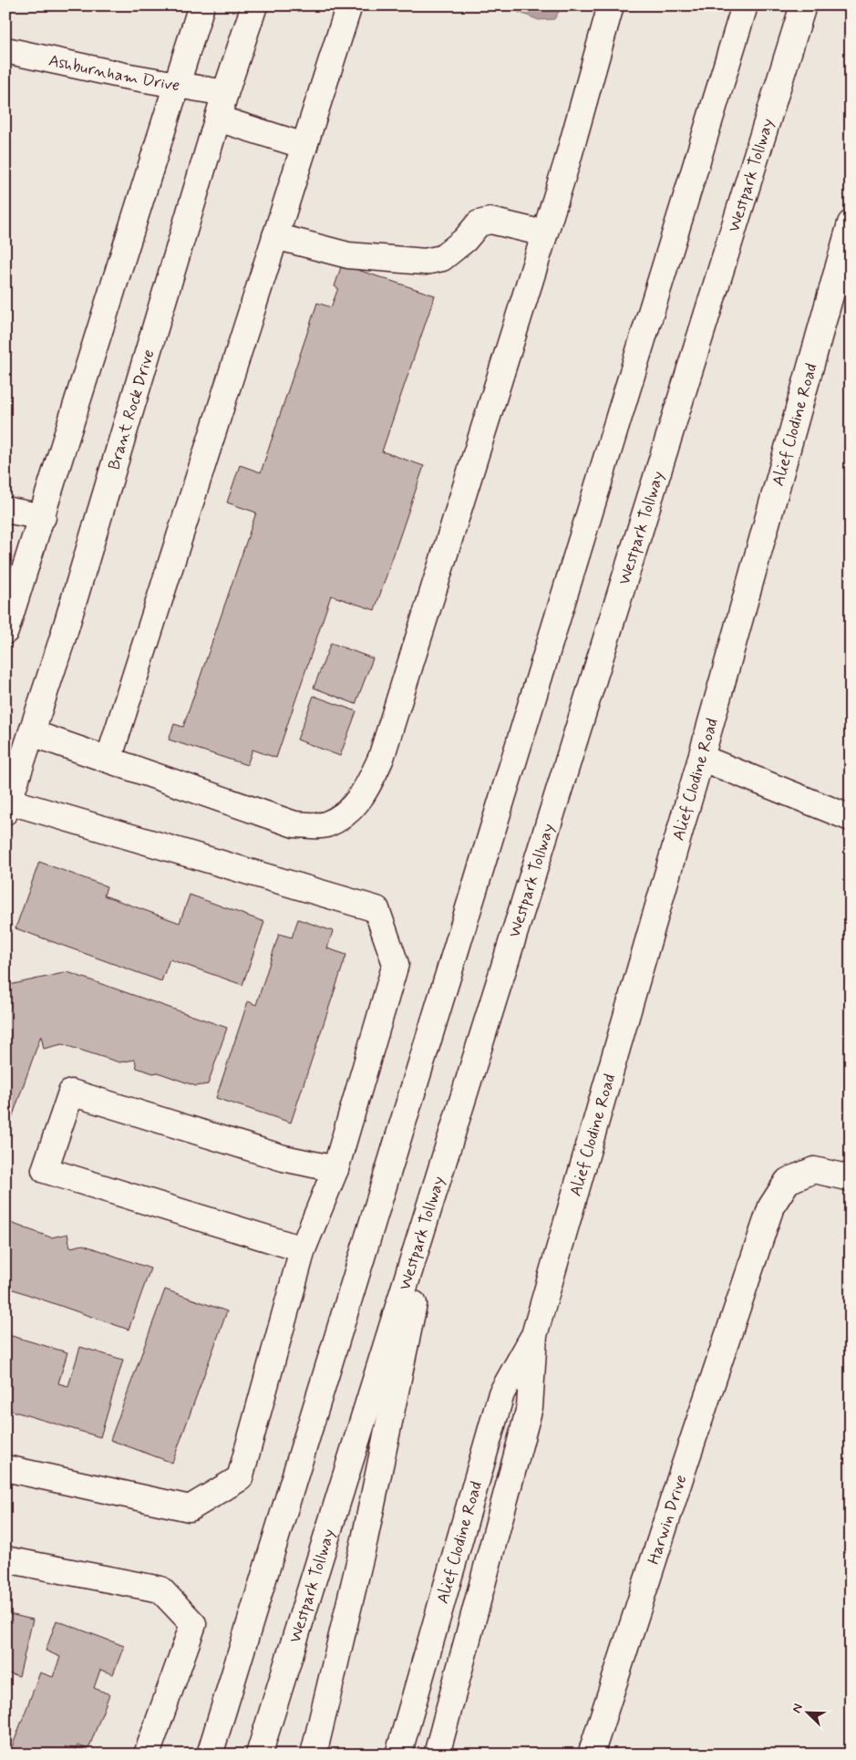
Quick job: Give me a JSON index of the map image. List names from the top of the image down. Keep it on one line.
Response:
{"streets":{"main road":["Ashburnham Drive","Westpark Tollway","Brant Rock Drive","Alief Clodine Road","Harwin Drive"]},"crossings":[["Ashburnham Drive","Brant Rock Drive"]],"north":"top left"}
